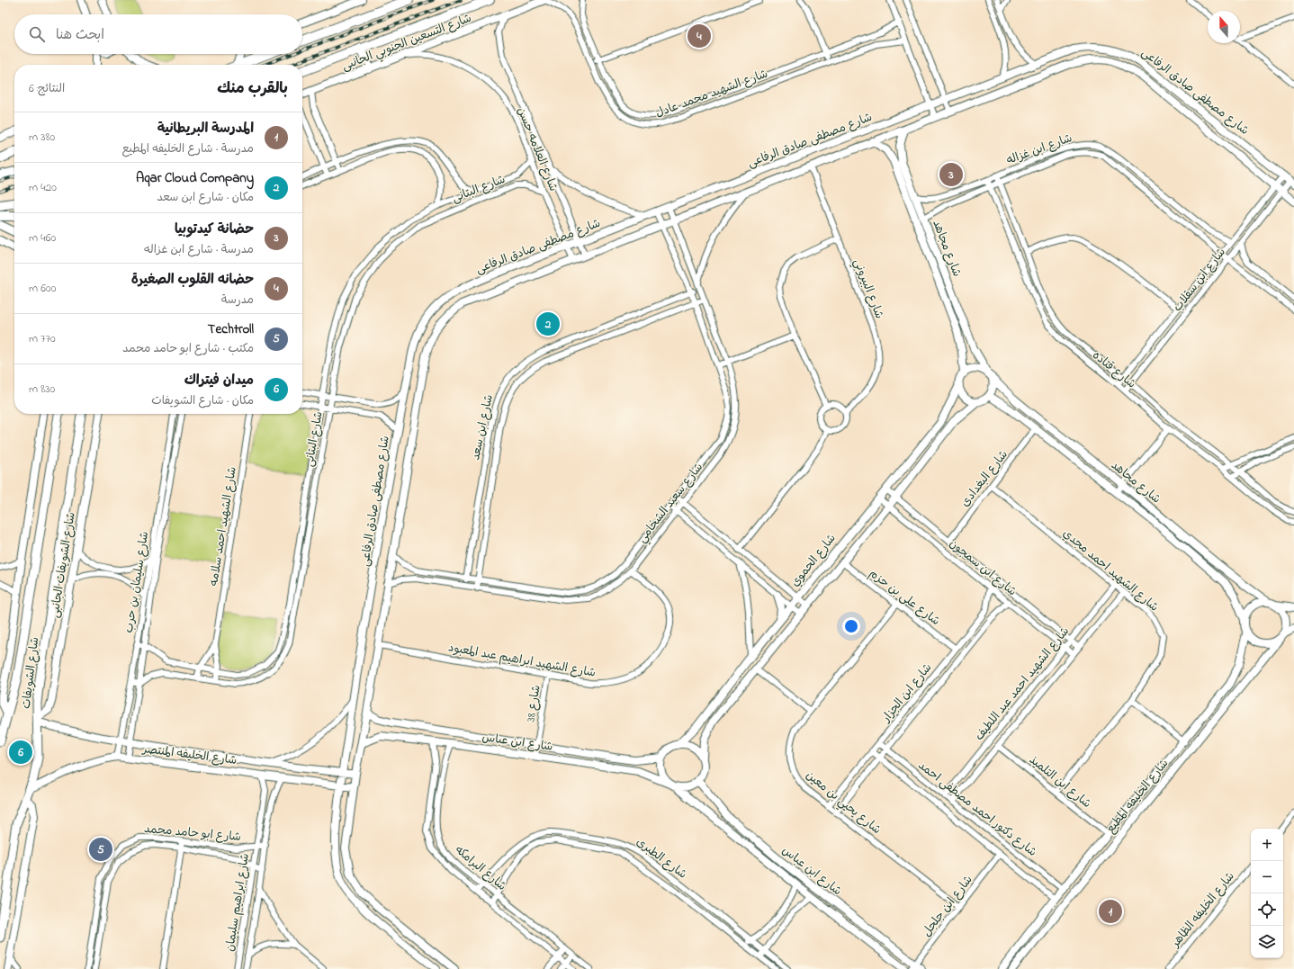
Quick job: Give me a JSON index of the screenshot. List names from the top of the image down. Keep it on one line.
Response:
{"streets":{"main road":["شارع الشويفات"],"street":["شارع التسعين الجنوبي الجانبى","شارع مصطفى صادق الرفاعى","شارع الشهيد محمد عادل","شارع العلامه حسن","شارع ابن غزاله","شارع البتانى","شارع مجاهد","شارع ابن سقلاب","شارع البيروني","شارع قتاده","شارع ابن سعد","شارع البغدادى","شارع سعيد الشخامي","شارع الشهيد احمد سلامه","شارع الحموي","شارع الشويفات الجانبى","شارع ابن سمجون","شارع الشهيد احمد مجدي","شارع سليمان بن حرب","شارع على بن حزم","شارع الشهيد ابراهيم عبد المعبود","شارع الشهيد احمد عبد اللطيف","شارع ابن الجزار","شارع 38","شارع ابن عباس","شارع الخليفه المنتصر","شارع ابن التلميذ","شارع الخليفه المطيع","شارع يحيي بن معين","شارع دكتور احمد مصطفى احمد","شارع ابو حامد محمد","شارع الطبرى","شارع البرامكه","شارع ابراهيم سليمان","شارع ابن جلجل","شارع الخليفه الظاهر"]},"crossings":[["شارع التسعين الجنوبي الجانبى","شارع الشهيد محمد عادل"],["شارع التسعين الجنوبي الجانبى","شارع العلامه حسن"],["شارع مصطفى صادق الرفاعى","شارع العلامه حسن"],["شارع مصطفى صادق الرفاعى","شارع مجاهد"],["شارع مصطفى صادق الرفاعى","شارع ابن سقلاب"],["شارع مصطفى صادق الرفاعى","شارع البيروني"],["شارع مصطفى صادق الرفاعى","شارع سعيد الشخامي"],["شارع مصطفى صادق الرفاعى","شارع الشهيد ابراهيم عبد المعبود"],["شارع مصطفى صادق الرفاعى","شارع ابن عباس"],["شارع مصطفى صادق الرفاعى","شارع الخليفه المنتصر"],["شارع العلامه حسن","شارع البتانى"],["شارع ابن غزاله","شارع مجاهد"],["شارع ابن غزاله","شارع ابن سقلاب"],["شارع ابن غزاله","شارع قتاده"],["شارع البتانى","شارع الشهيد احمد سلامه"],["شارع البتانى","شارع سليمان بن حرب"],["شارع مجاهد","شارع البغدادى"],["شارع مجاهد","شارع الحموي"],["شارع مجاهد","شارع الخليفه المطيع"],["شارع ابن سقلاب","شارع قتاده"],["شارع ابن سعد","شارع سعيد الشخامي"],["شارع البغدادى","شارع ابن سمجون"],["شارع البغدادى","شارع الشهيد احمد مجدي"],["شارع سعيد الشخامي","شارع الشهيد ابراهيم عبد المعبود"],["شارع الحموي","شارع ابن سمجون"],["شارع الحموي","شارع على بن حزم"],["شارع الحموي","شارع ابن عباس"],["شارع الشويفات الجانبى","شارع الشويفات"],["شارع الشويفات الجانبى","شارع الخليفه المنتصر"],["شارع ابن سمجون","شارع الشهيد احمد عبد اللطيف"],["شارع ابن سمجون","شارع ابن الجزار"],["شارع الشهيد احمد مجدي","شارع الشهيد احمد عبد اللطيف"],["شارع الشهيد احمد مجدي","شارع ابن التلميذ"],["شارع سليمان بن حرب","شارع الخليفه المنتصر"],["شارع على بن حزم","شارع ابن الجزار"],["شارع على بن حزم","شارع يحيي بن معين"],["شارع الشهيد ابراهيم عبد المعبود","شارع 38"],["شارع الشويفات","شارع الخليفه المنتصر"],["شارع الشهيد احمد عبد اللطيف","شارع ابن التلميذ"],["شارع الشهيد احمد عبد اللطيف","شارع دكتور احمد مصطفى احمد"],["شارع ابن الجزار","شارع يحيي بن معين"],["شارع ابن الجزار","شارع دكتور احمد مصطفى احمد"],["شارع 38","شارع ابن عباس"],["شارع ابن عباس","شارع البرامكه"],["شارع ابن عباس","شارع ابن جلجل"],["شارع الخليفه المنتصر","شارع ابراهيم سليمان"],["شارع ابن التلميذ","شارع الخليفه المطيع"],["شارع الخليفه المطيع","شارع دكتور احمد مصطفى احمد"],["شارع يحيي بن معين","شارع ابن جلجل"],["شارع دكتور احمد مصطفى احمد","شارع ابن جلجل"],["شارع ابو حامد محمد","شارع ابراهيم سليمان"],["شارع الطبرى","شارع البرامكه"]],"north":"top","page":{"search":"ابحث هنا","pins":["4","3","2","6","5","1"],"heading":["بالقرب منك","النتائج: 6"],"list":[{"mark":"1","name":"المدرسة البريطانية","note":"مدرسة · شارع الخليفه المطيع","value":"380 m"},{"mark":"2","name":"Aqar Cloud Company","note":"مكان · شارع ابن سعد","value":"420 m"},{"mark":"3","name":"حضانة كيدتوبيا","note":"مدرسة · شارع ابن غزاله","value":"460 m"},{"mark":"4","name":"حضانه القلوب الصغيرة","note":"مدرسة","value":"600 m"},{"mark":"5","name":"Techtroll","note":"مكتب · شارع ابو حامد محمد","value":"770 m"},{"mark":"6","name":"ميدان فيتراك","note":"مكان · شارع الشويفات","value":"830 m"}],"map_buttons":["+","−"]}}
